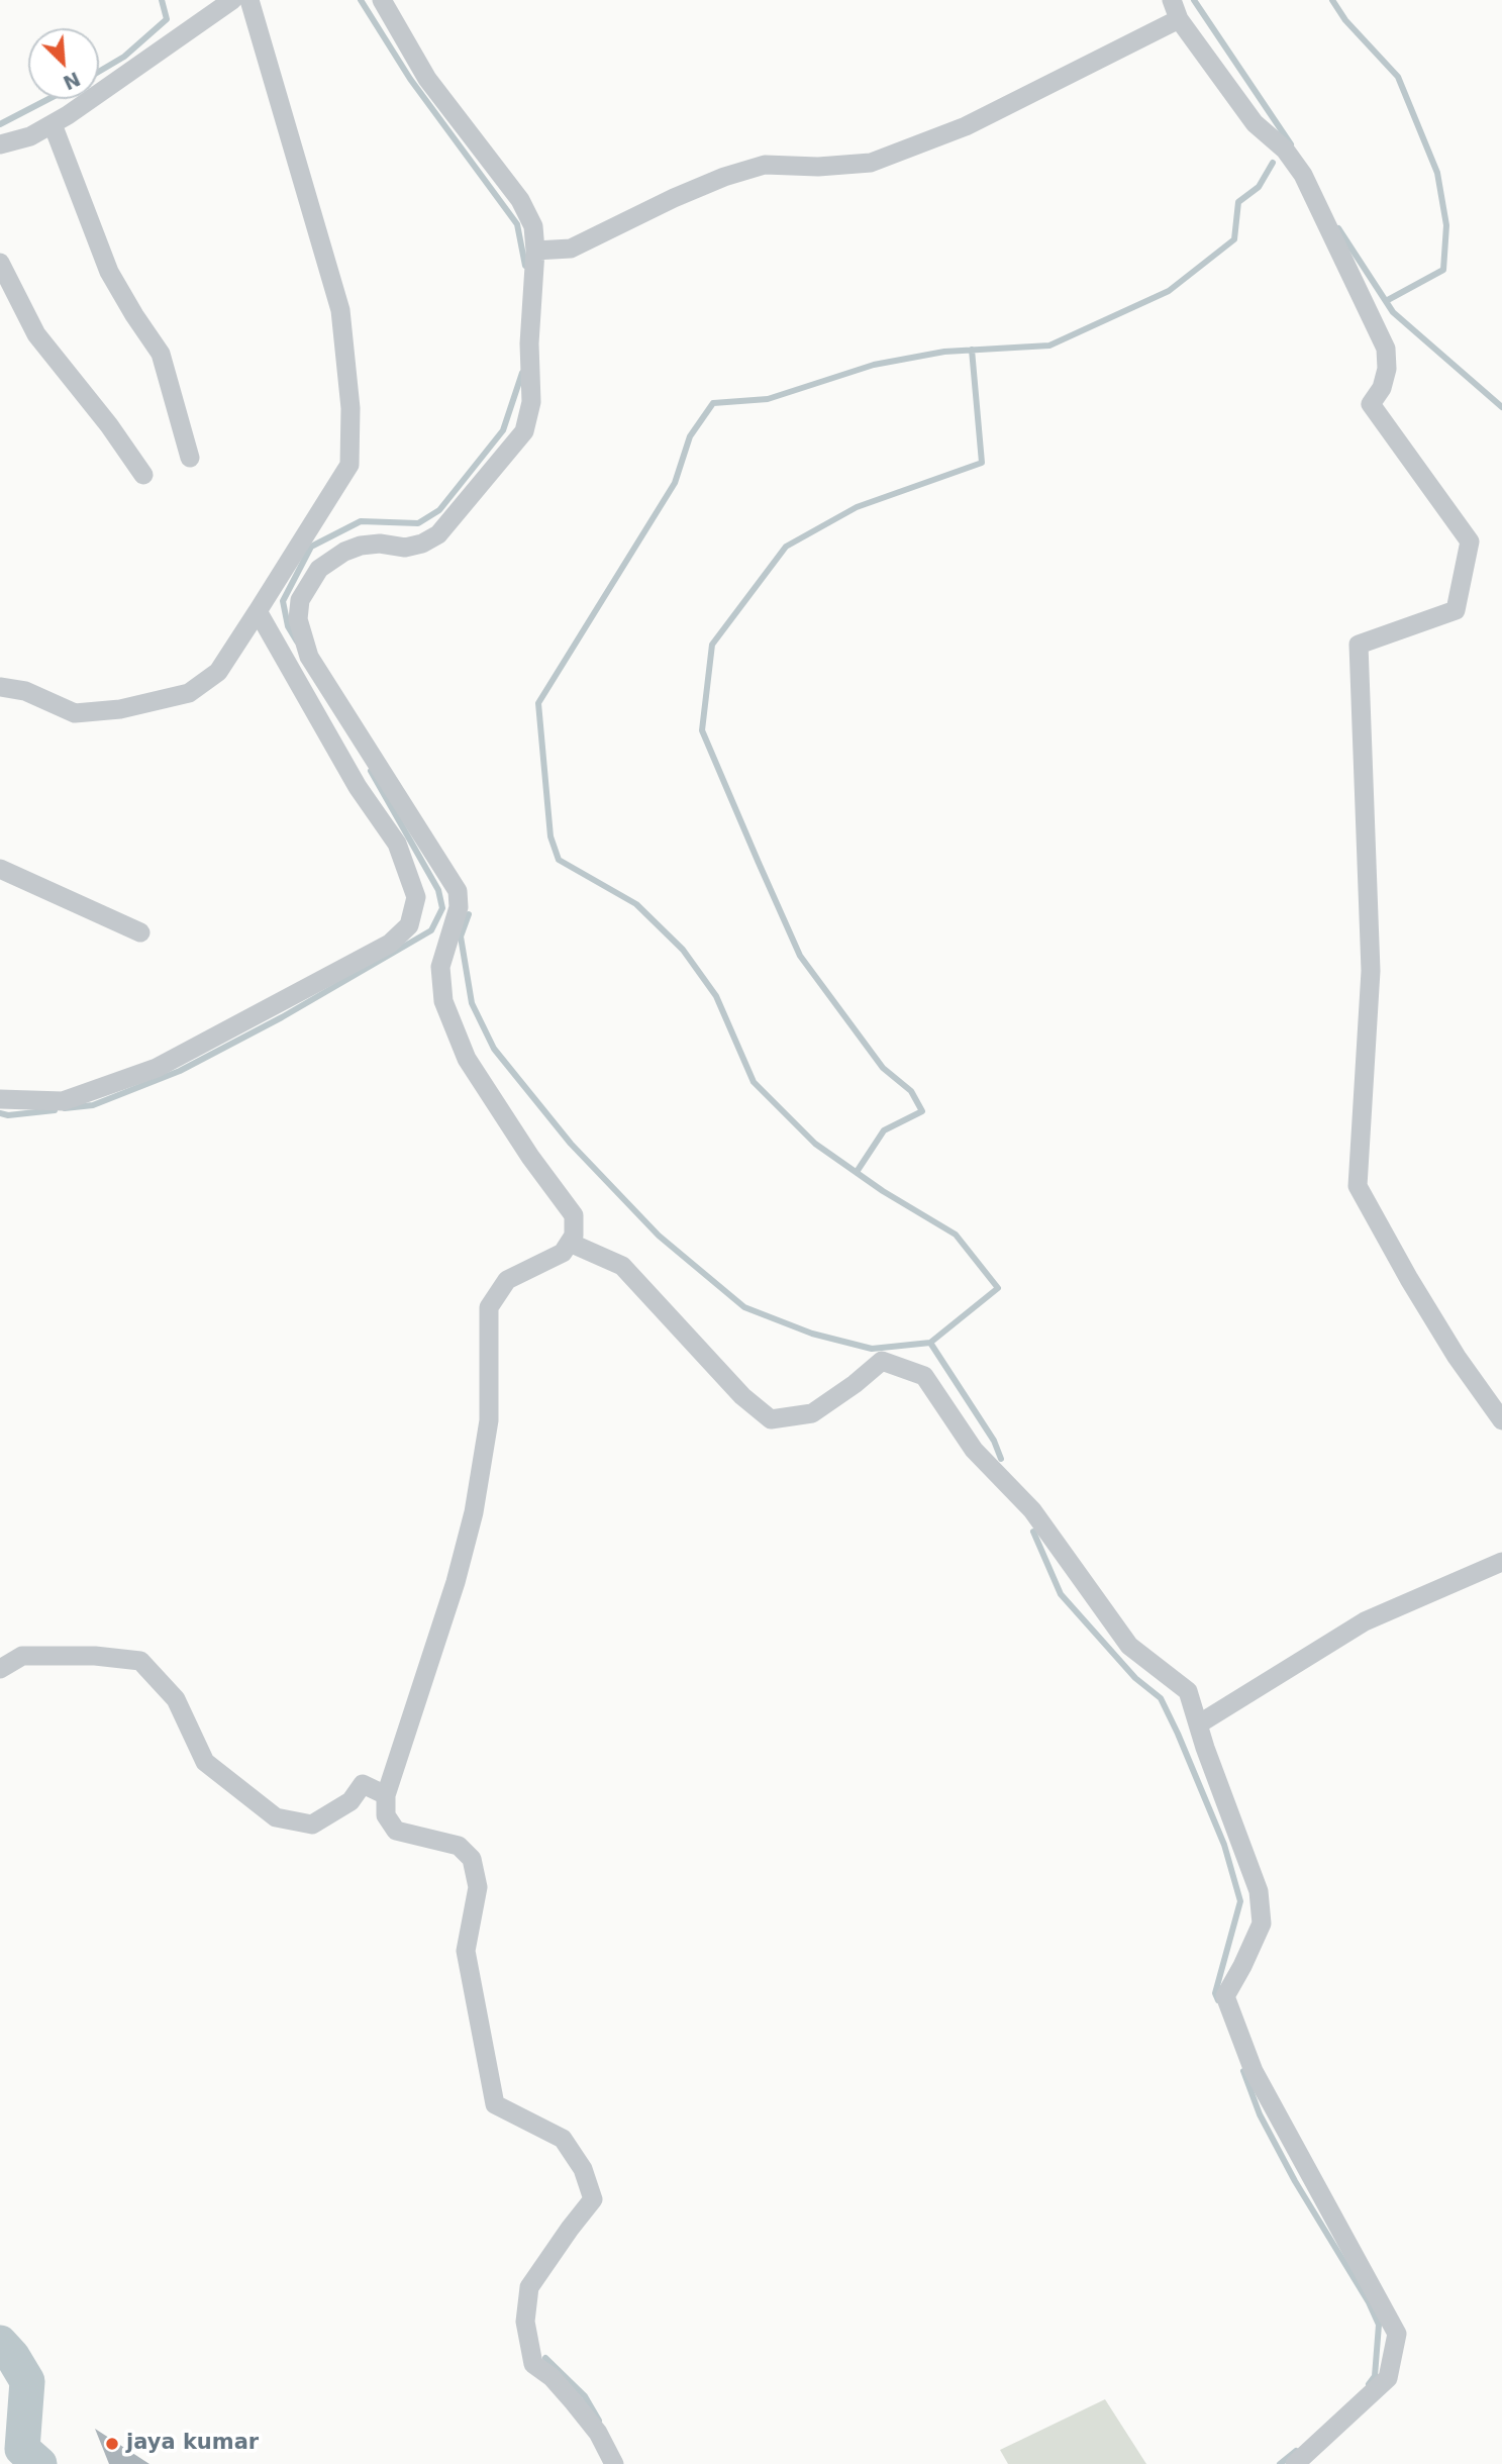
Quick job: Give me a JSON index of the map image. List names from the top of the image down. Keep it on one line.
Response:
{"places":["jaya kumar"],"north":"bottom right"}
